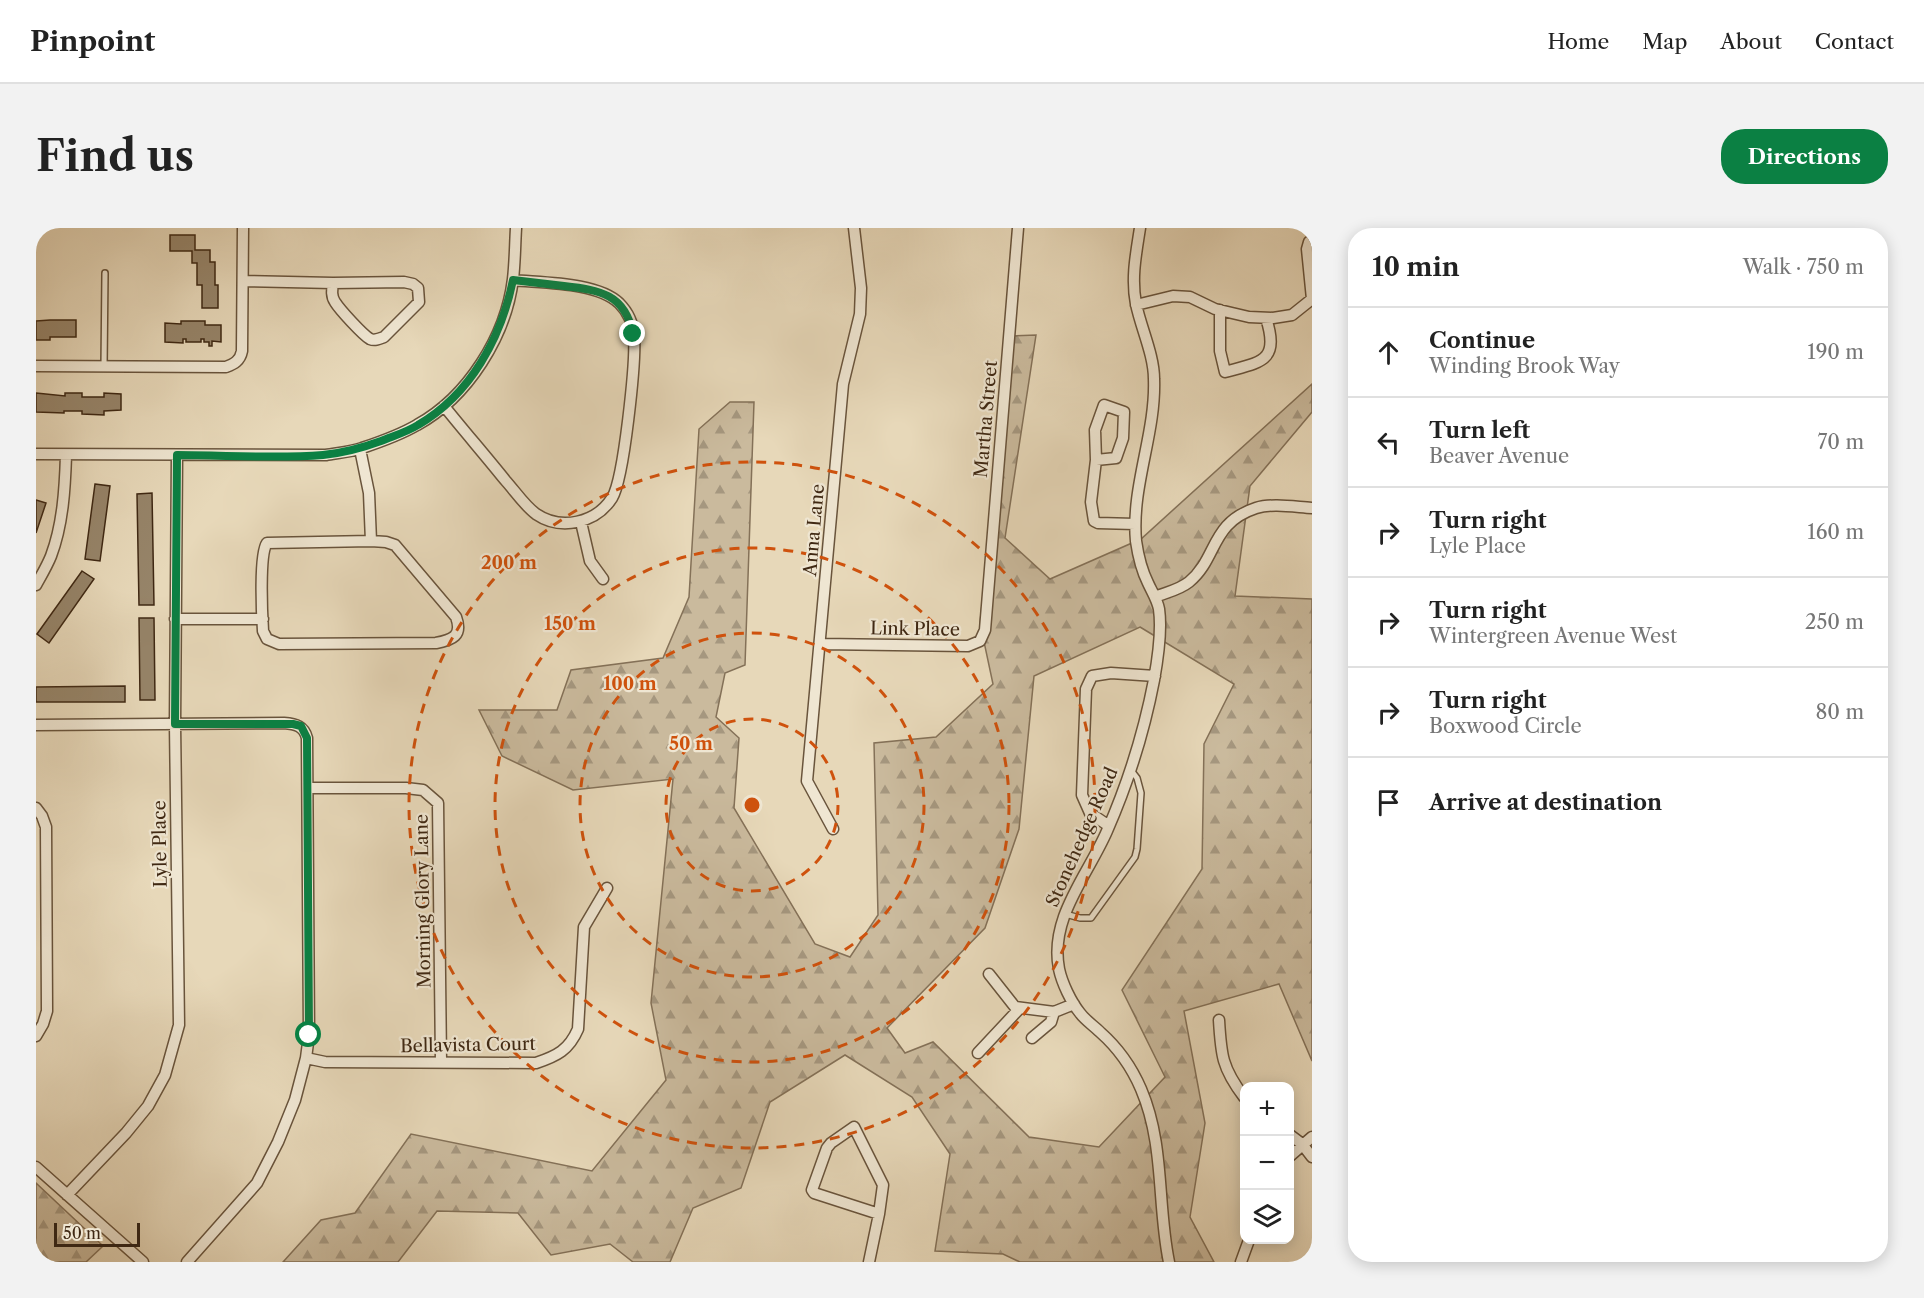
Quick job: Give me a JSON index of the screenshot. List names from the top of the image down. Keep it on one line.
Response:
{"streets":{"street":["Martha Street","Anna Lane","Link Place","Stonehedge Road","Lyle Place","Morning Glory Lane","Bellavista Court"]},"crossings":[["Martha Street","Link Place"],["Anna Lane","Link Place"],["Morning Glory Lane","Bellavista Court"]],"scale_bar":"50 m","page":{"header":"Pinpoint","nav":["Home","Map","About","Contact"],"buttons":"Directions","title":"Find us","heading":["10 min","Walk · 750 m"],"list":[["Continue","Winding Brook Way","190 m"],["Turn left","Beaver Avenue","70 m"],["Turn right","Lyle Place","160 m"],["Turn right","Wintergreen Avenue West","250 m"],["Turn right","Boxwood Circle","80 m"],"Arrive at destination"],"map_buttons":["+","−"],"scale":"50 m"},"rings":["200 m","150 m","100 m","50 m"]}
